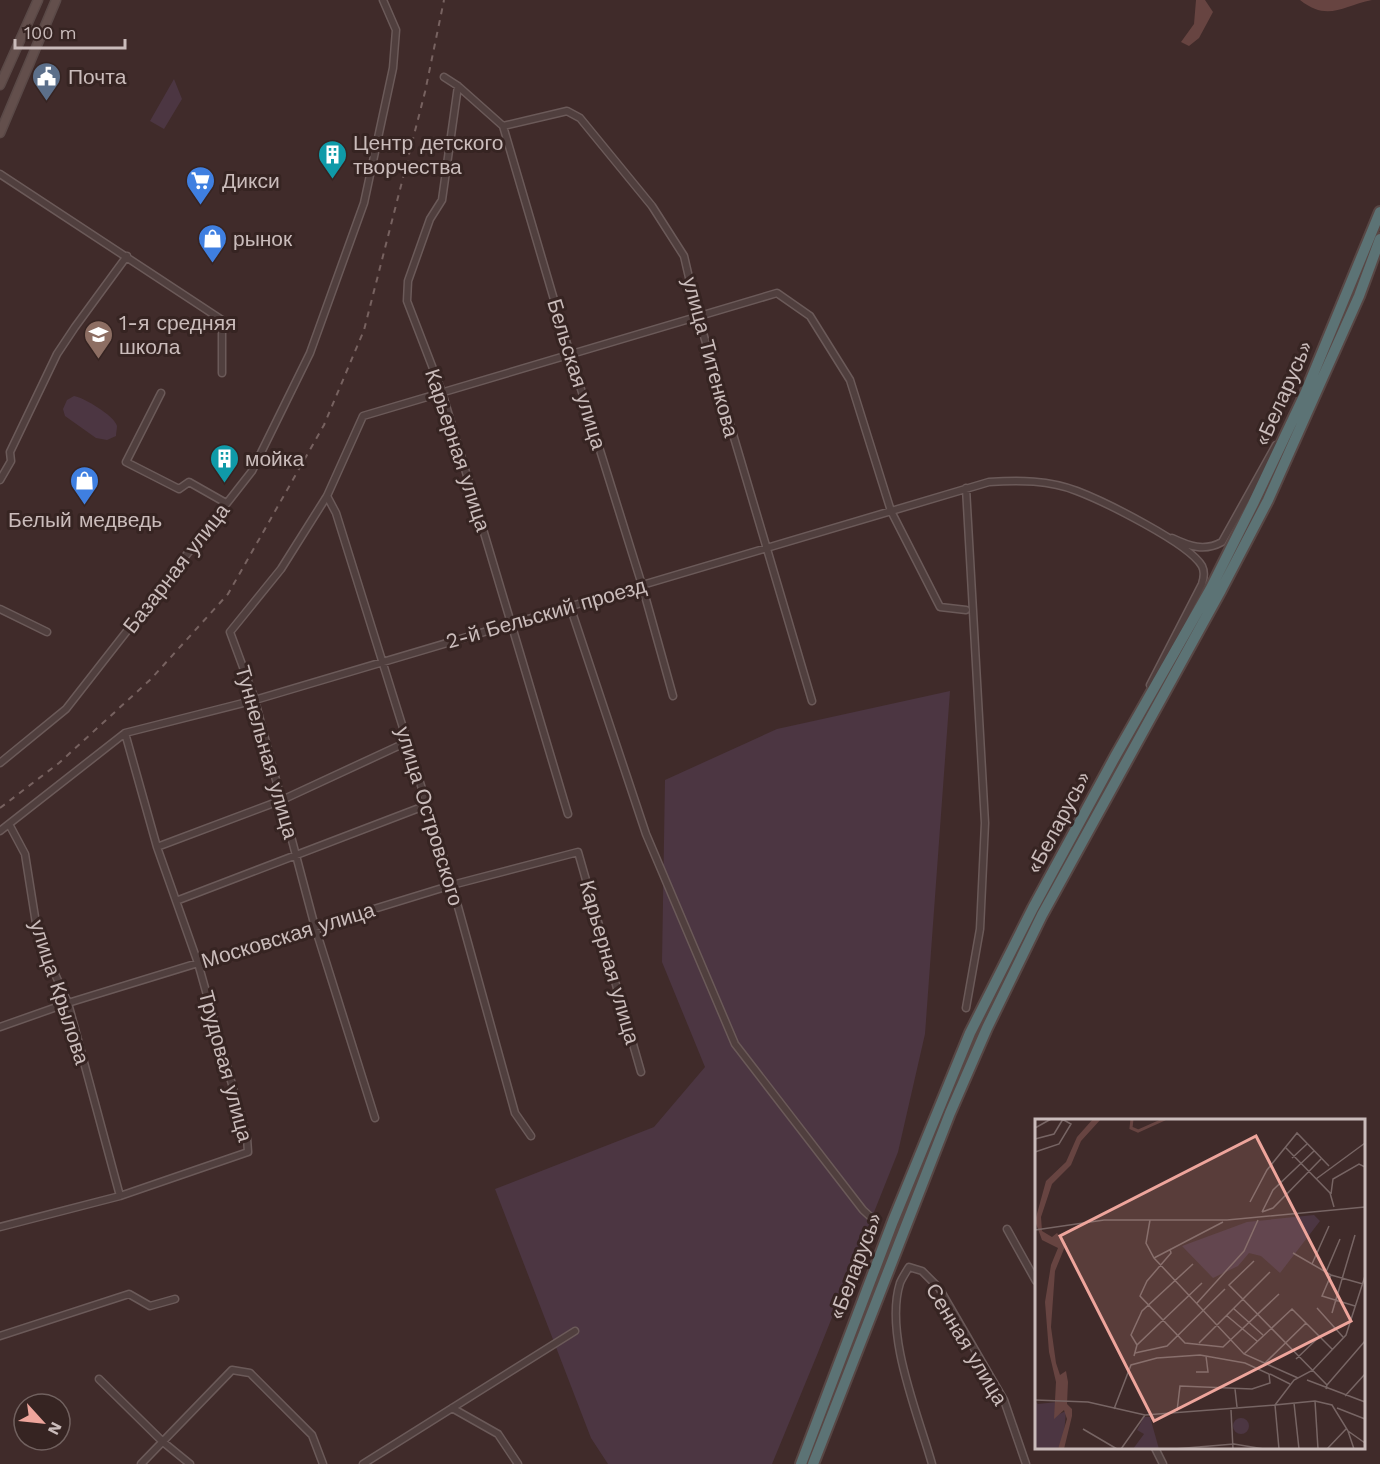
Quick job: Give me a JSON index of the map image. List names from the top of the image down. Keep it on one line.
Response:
{"streets":{"highway":["«Беларусь»"],"street":["улица Титенкова","Бельская улица","Карьерная улица","Базарная улица","2-й Бельский проезд","Туннельная улица","улица Островского","Московская улица","улица Крылова","Трудовая улица","Сенная улица"]},"crossings":[["улица Титенкова","Бельская улица"],["улица Титенкова","2-й Бельский проезд"],["Бельская улица","2-й Бельский проезд"],["Карьерная улица","2-й Бельский проезд"],["Карьерная улица","Туннельная улица"],["Карьерная улица","Московская улица"],["2-й Бельский проезд","Туннельная улица"],["2-й Бельский проезд","улица Островского"],["2-й Бельский проезд","Трудовая улица"],["Туннельная улица","улица Островского"],["Туннельная улица","Московская улица"],["улица Островского","Московская улица"],["Московская улица","улица Крылова"],["Московская улица","Трудовая улица"],["улица Крылова","Трудовая улица"]],"places":{"public building":["Почта"],"building":["Центр детского творчества","мойка"],"supermarket":["Дикси"],"shop":["рынок","Белый медведь"],"school or university":["1-я средняя школа"]},"scale_bar":"100 m","north":"bottom right"}
